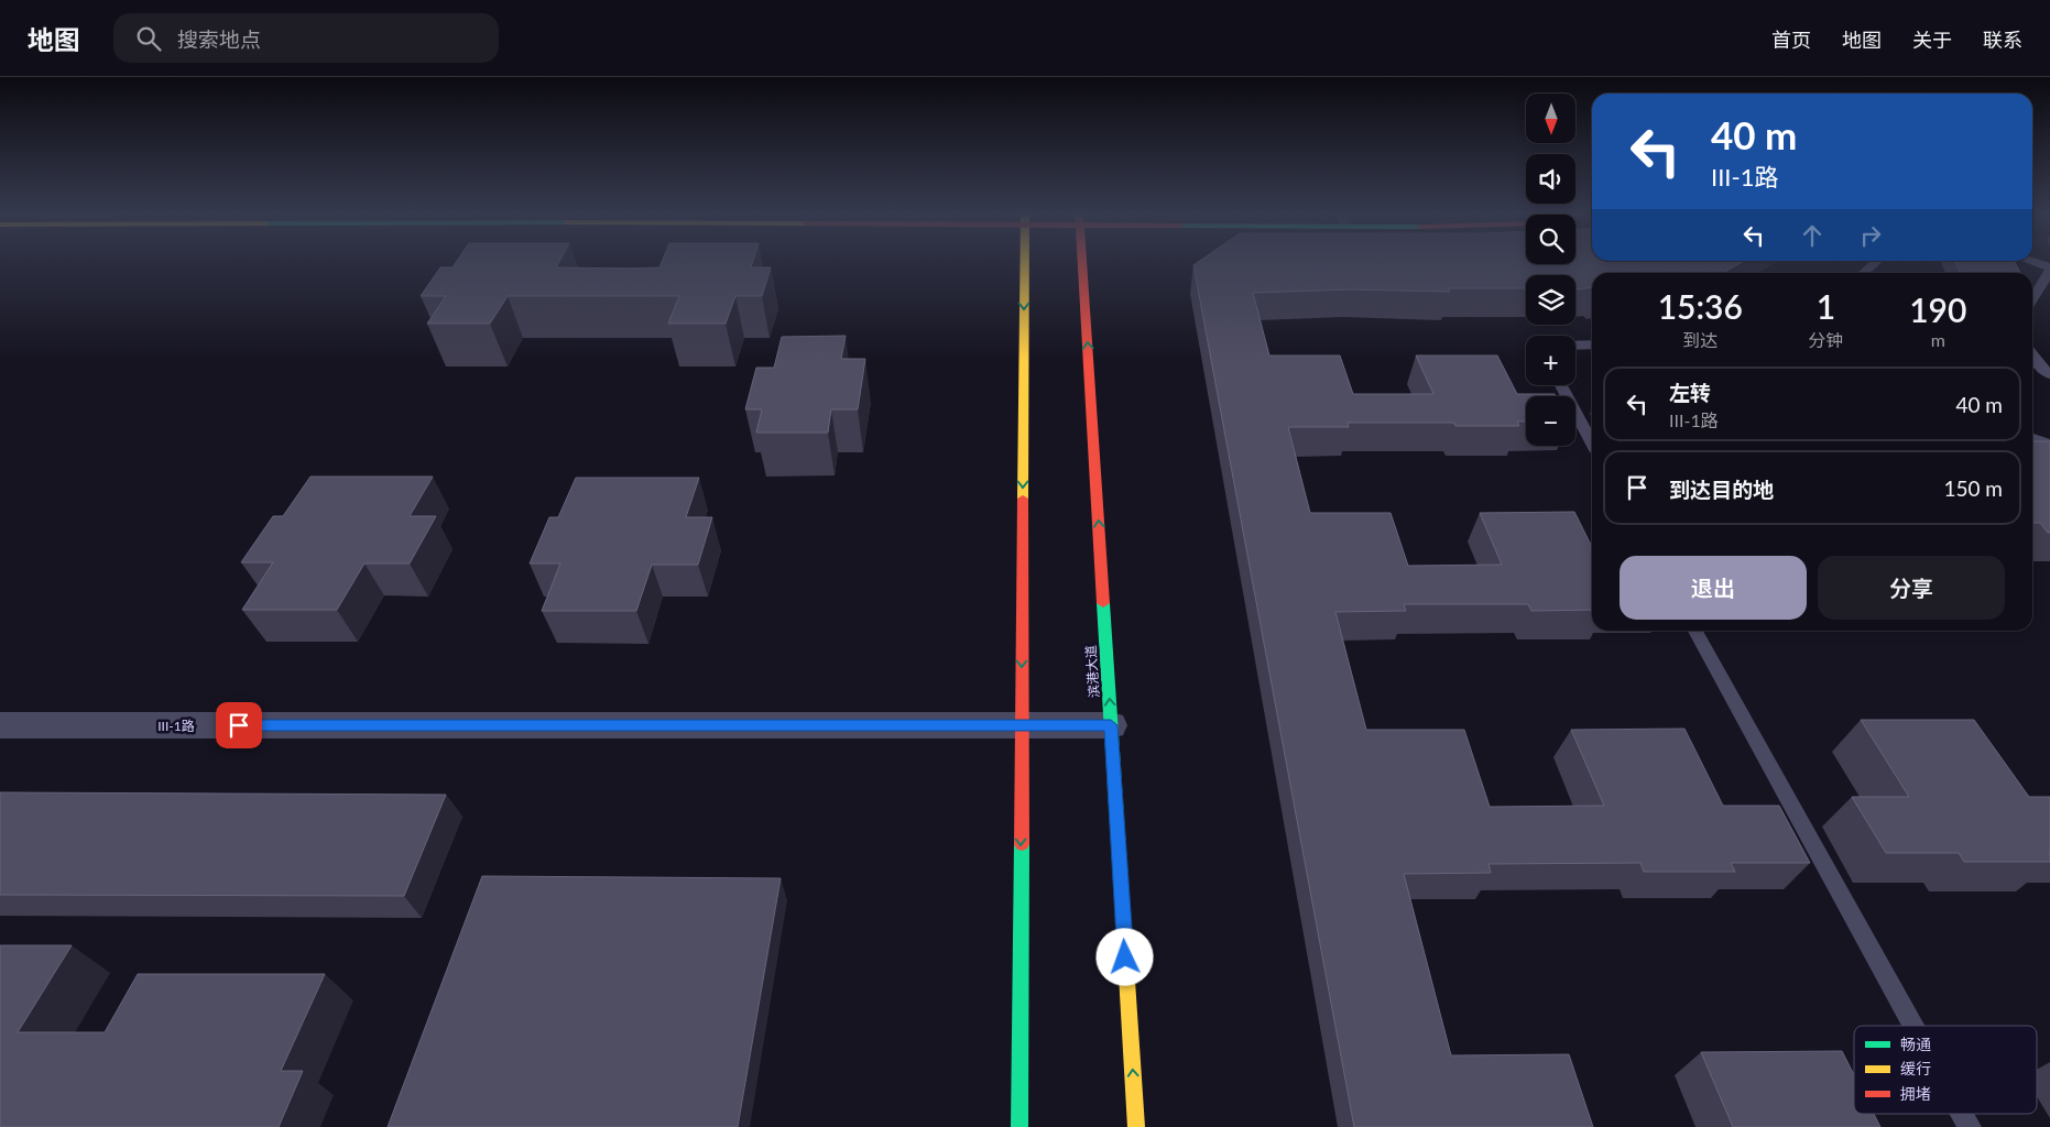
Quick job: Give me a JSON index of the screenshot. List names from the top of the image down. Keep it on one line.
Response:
{"streets":{"main road":["滨港大道"],"street":["III-1路"]},"crossings":[["滨港大道","III-1路"]],"legend":["畅通","缓行","拥堵"],"north":"bottom","page":{"header":"地图","search":"搜索地点","nav":["首页","地图","关于","联系"],"map_buttons":["+","−"],"turn":["40 m","III-1路"],"eta":["15:36","到达","1","分钟","190","m"],"list":[{"name":"左转","note":"III-1路","value":"40 m"},{"name":"到达目的地","value":"150 m"}],"buttons":["退出","分享"]}}
